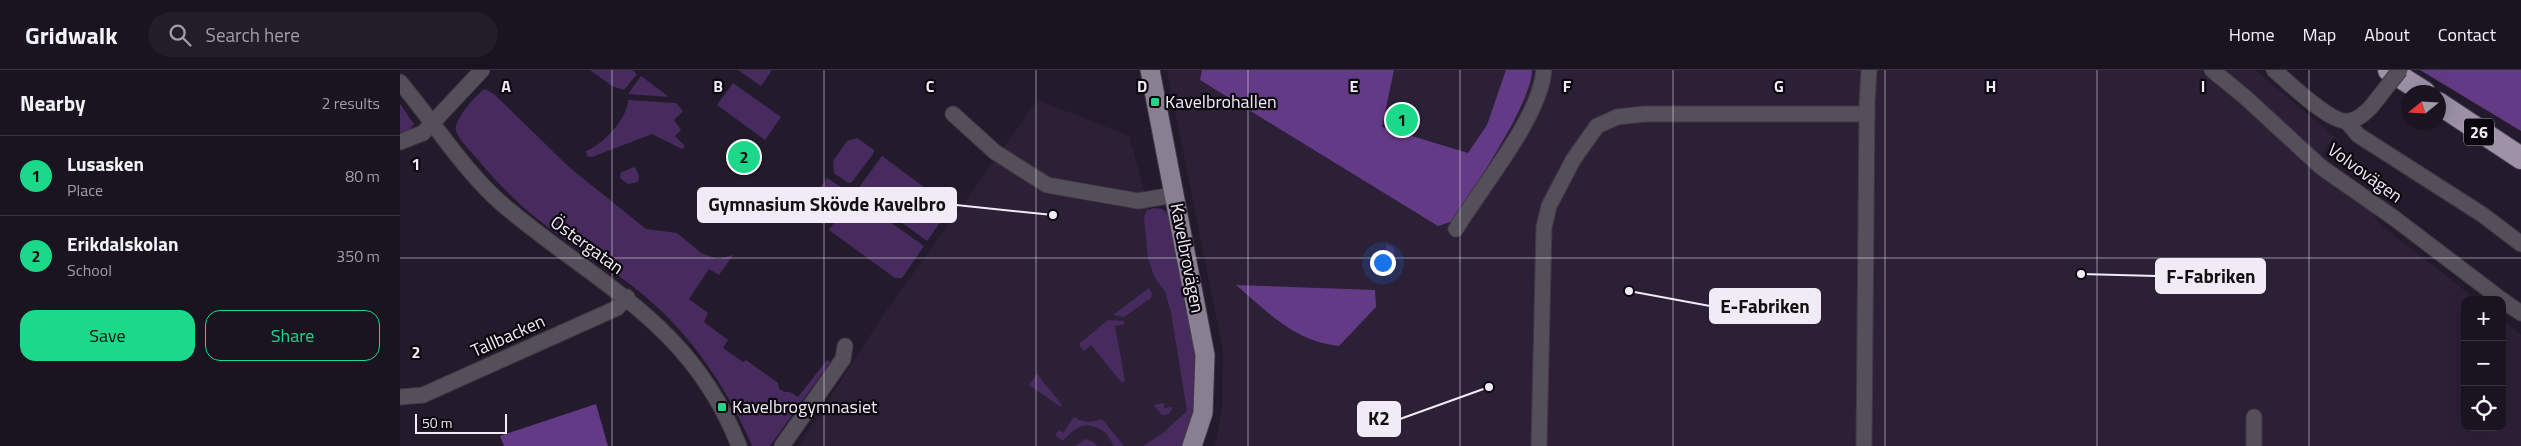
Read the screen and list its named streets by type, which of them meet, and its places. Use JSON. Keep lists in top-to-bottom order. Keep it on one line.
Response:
{"streets":{"highway":["26"],"main road":["Kavelbrovägen"],"street":["Volvovägen","Östergatan","Tallbacken"]},"crossings":[["Östergatan","Tallbacken"]],"places":{"transit":["Kavelbrohallen","Kavelbrogymnasiet"],"other":["Gymnasium Skövde Kavelbro","F-Fabriken","E-Fabriken","K2"]},"scale_bar":"50 m","north":"left","page":{"header":"Gridwalk","search":"Search here","nav":["Home","Map","About","Contact"],"heading":["Nearby","2 results"],"pins":["1","2"],"list":[{"mark":"1","name":"Lusasken","note":"Place","value":"80 m"},{"mark":"2","name":"Erikdalskolan","note":"School","value":"350 m"}],"buttons":["Save","Share"],"map_buttons":["+","−"],"scale":"50 m"},"grid":{"columns":["A","B","C","D","E","F","G","H","I"],"rows":["1","2"]}}
